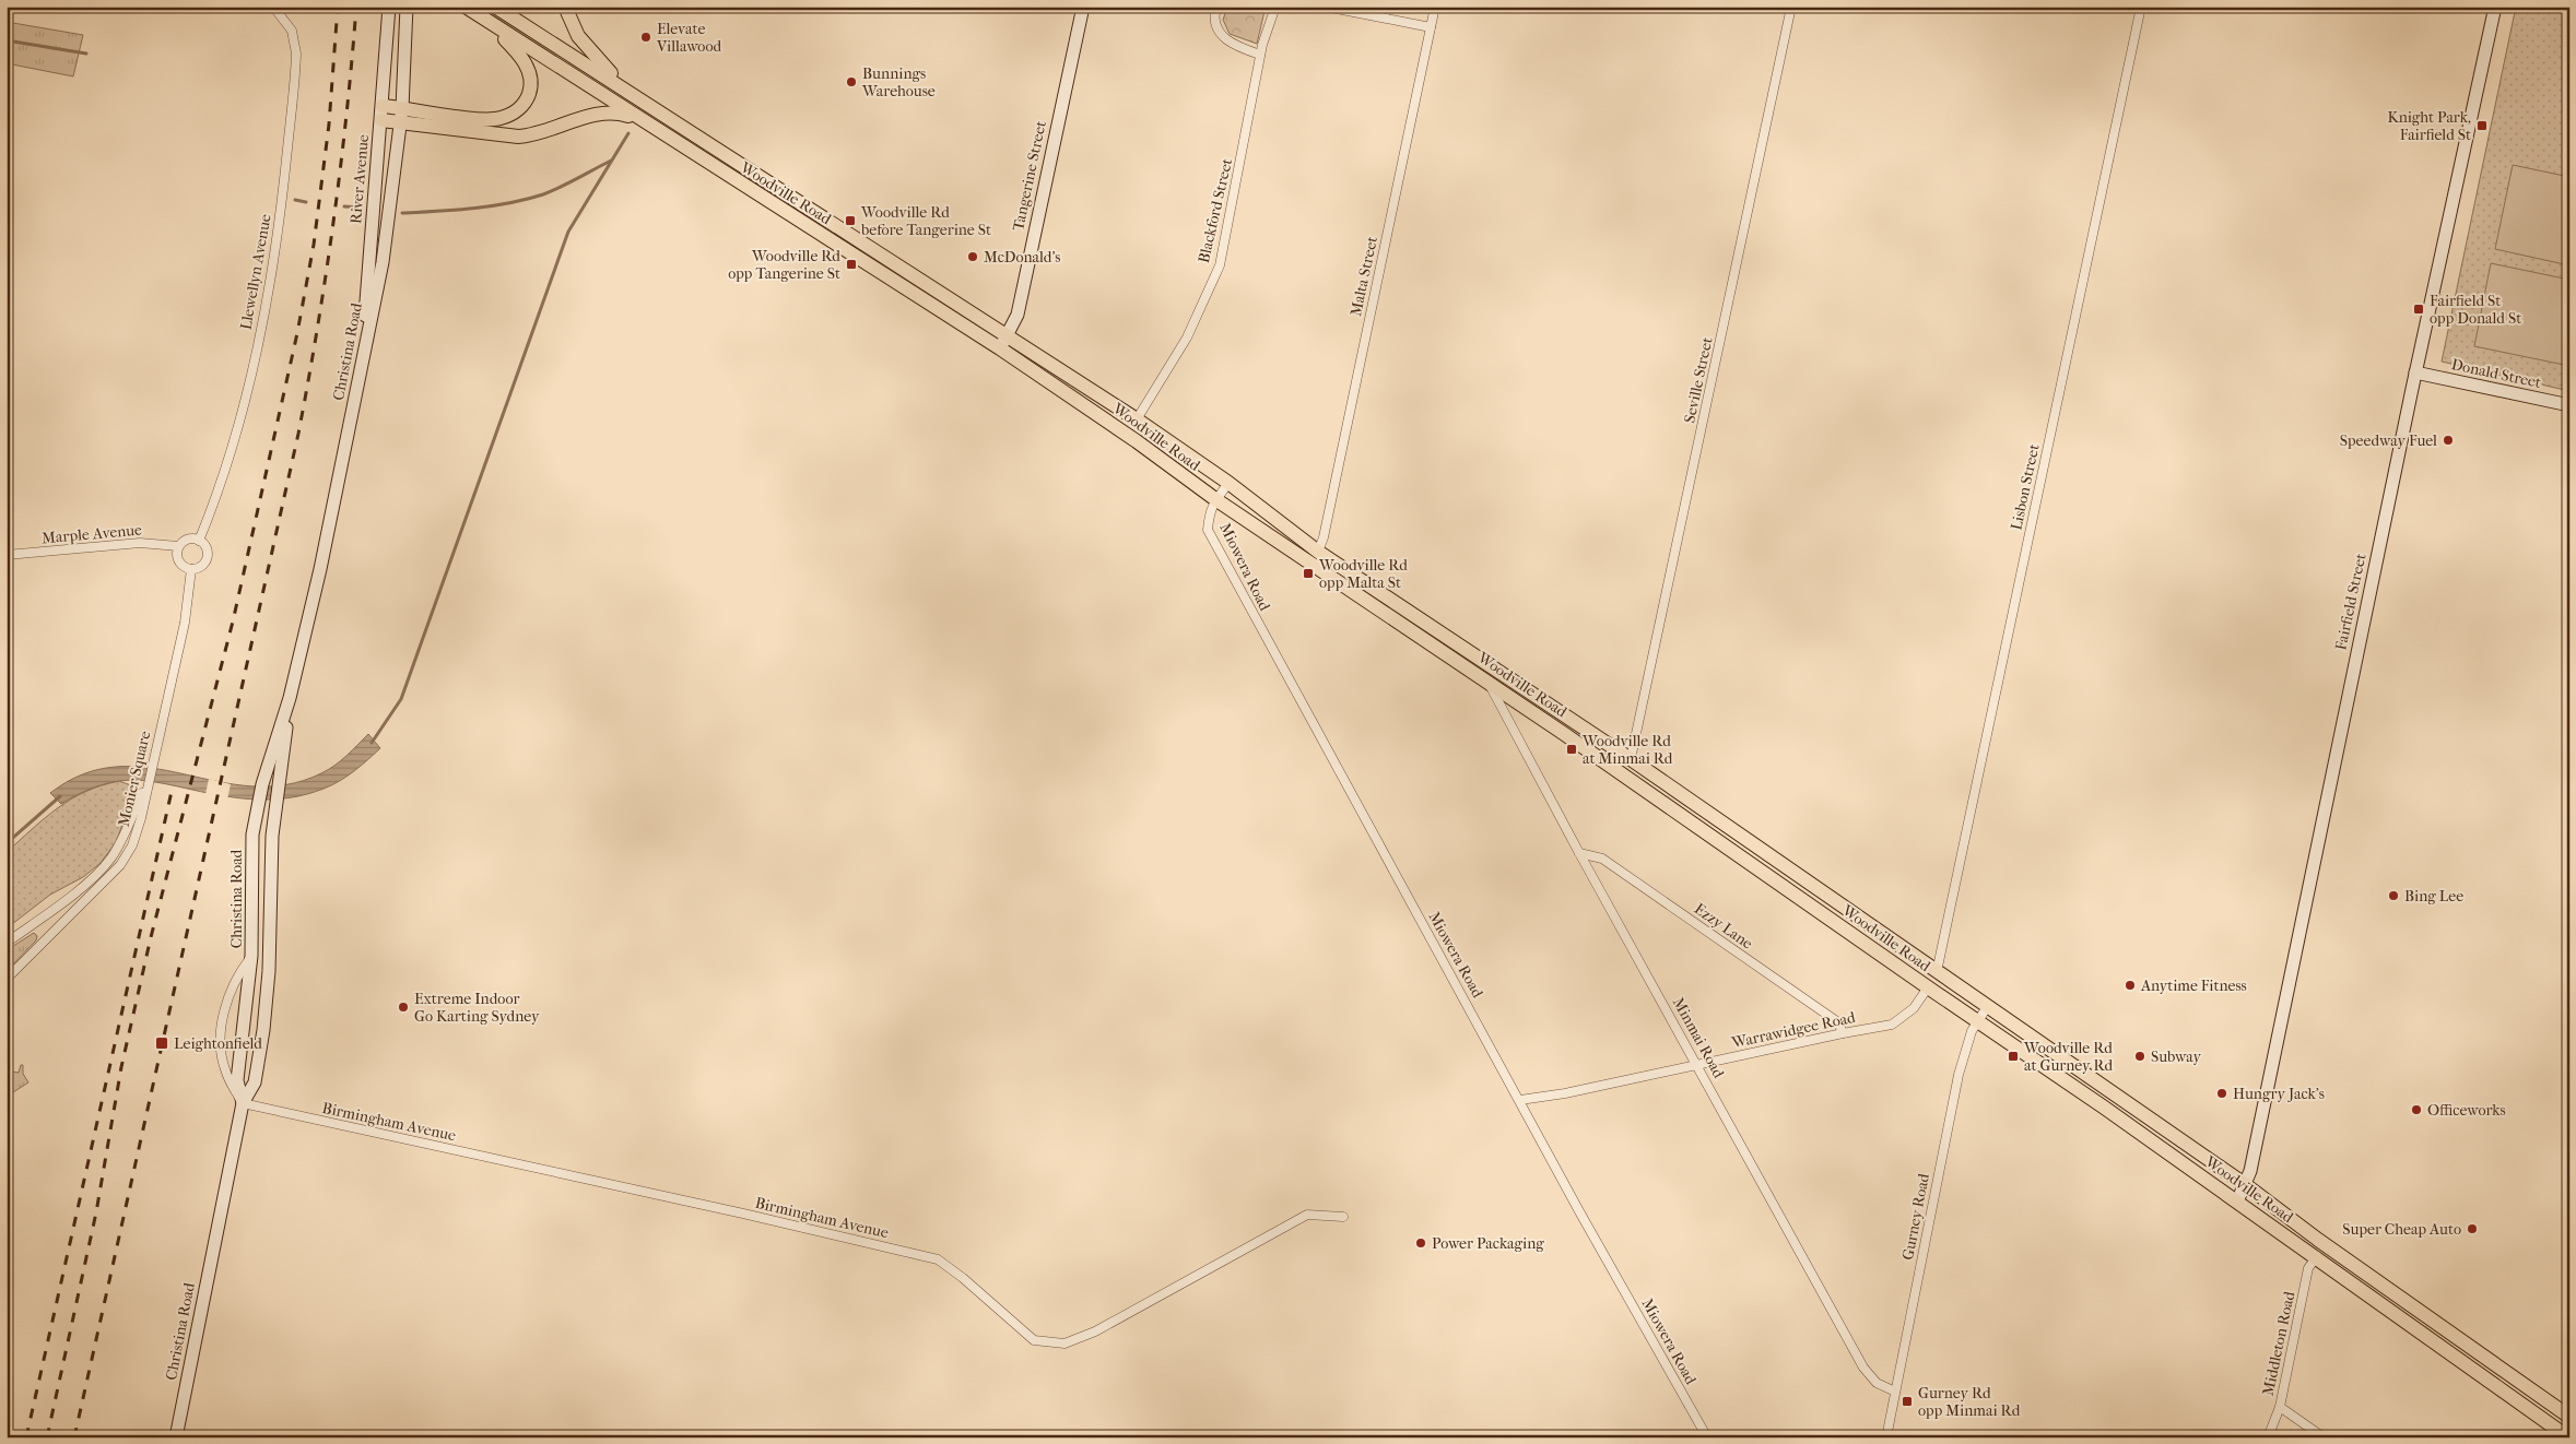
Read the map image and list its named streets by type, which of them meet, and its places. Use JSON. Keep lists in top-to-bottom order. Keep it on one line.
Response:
{"streets":{"main road":["Tangerine Street","River Avenue","Woodville Road","Christina Road","Donald Street","Fairfield Street"],"street":["Blackford Street","Llewellyn Avenue","Malta Street","Seville Street","Lisbon Street","Marple Avenue","Miowera Road","Monier Square","Ezzy Lane","Warrawidgee Road","Minmai Road","Birmingham Avenue","Gurney Road","Middleton Road"]},"crossings":[["Tangerine Street","Woodville Road"],["River Avenue","Christina Road"],["Woodville Road","Blackford Street"],["Woodville Road","Malta Street"],["Woodville Road","Seville Street"],["Woodville Road","Lisbon Street"],["Woodville Road","Miowera Road"],["Woodville Road","Fairfield Street"],["Woodville Road","Warrawidgee Road"],["Woodville Road","Minmai Road"],["Woodville Road","Gurney Road"],["Woodville Road","Middleton Road"],["Llewellyn Avenue","Marple Avenue"],["Llewellyn Avenue","Monier Square"],["Christina Road","Birmingham Avenue"],["Donald Street","Fairfield Street"],["Marple Avenue","Monier Square"],["Miowera Road","Warrawidgee Road"],["Ezzy Lane","Warrawidgee Road"],["Ezzy Lane","Minmai Road"],["Warrawidgee Road","Minmai Road"],["Minmai Road","Gurney Road"]],"places":{"other":["Elevate Villawood","Bunnings Warehouse","McDonald's","Speedway Fuel","Bing Lee","Anytime Fitness","Extreme Indoor Go Karting Sydney","Subway","Hungry Jack's","Officeworks","Super Cheap Auto","Power Packaging"],"transit":["Knight Park, Fairfield St","Woodville Rd before Tangerine St","Woodville Rd opp Tangerine St","Fairfield St opp Donald St","Woodville Rd opp Malta St","Woodville Rd at Minmai Rd","Leightonfield","Woodville Rd at Gurney Rd","Gurney Rd opp Minmai Rd"]}}
